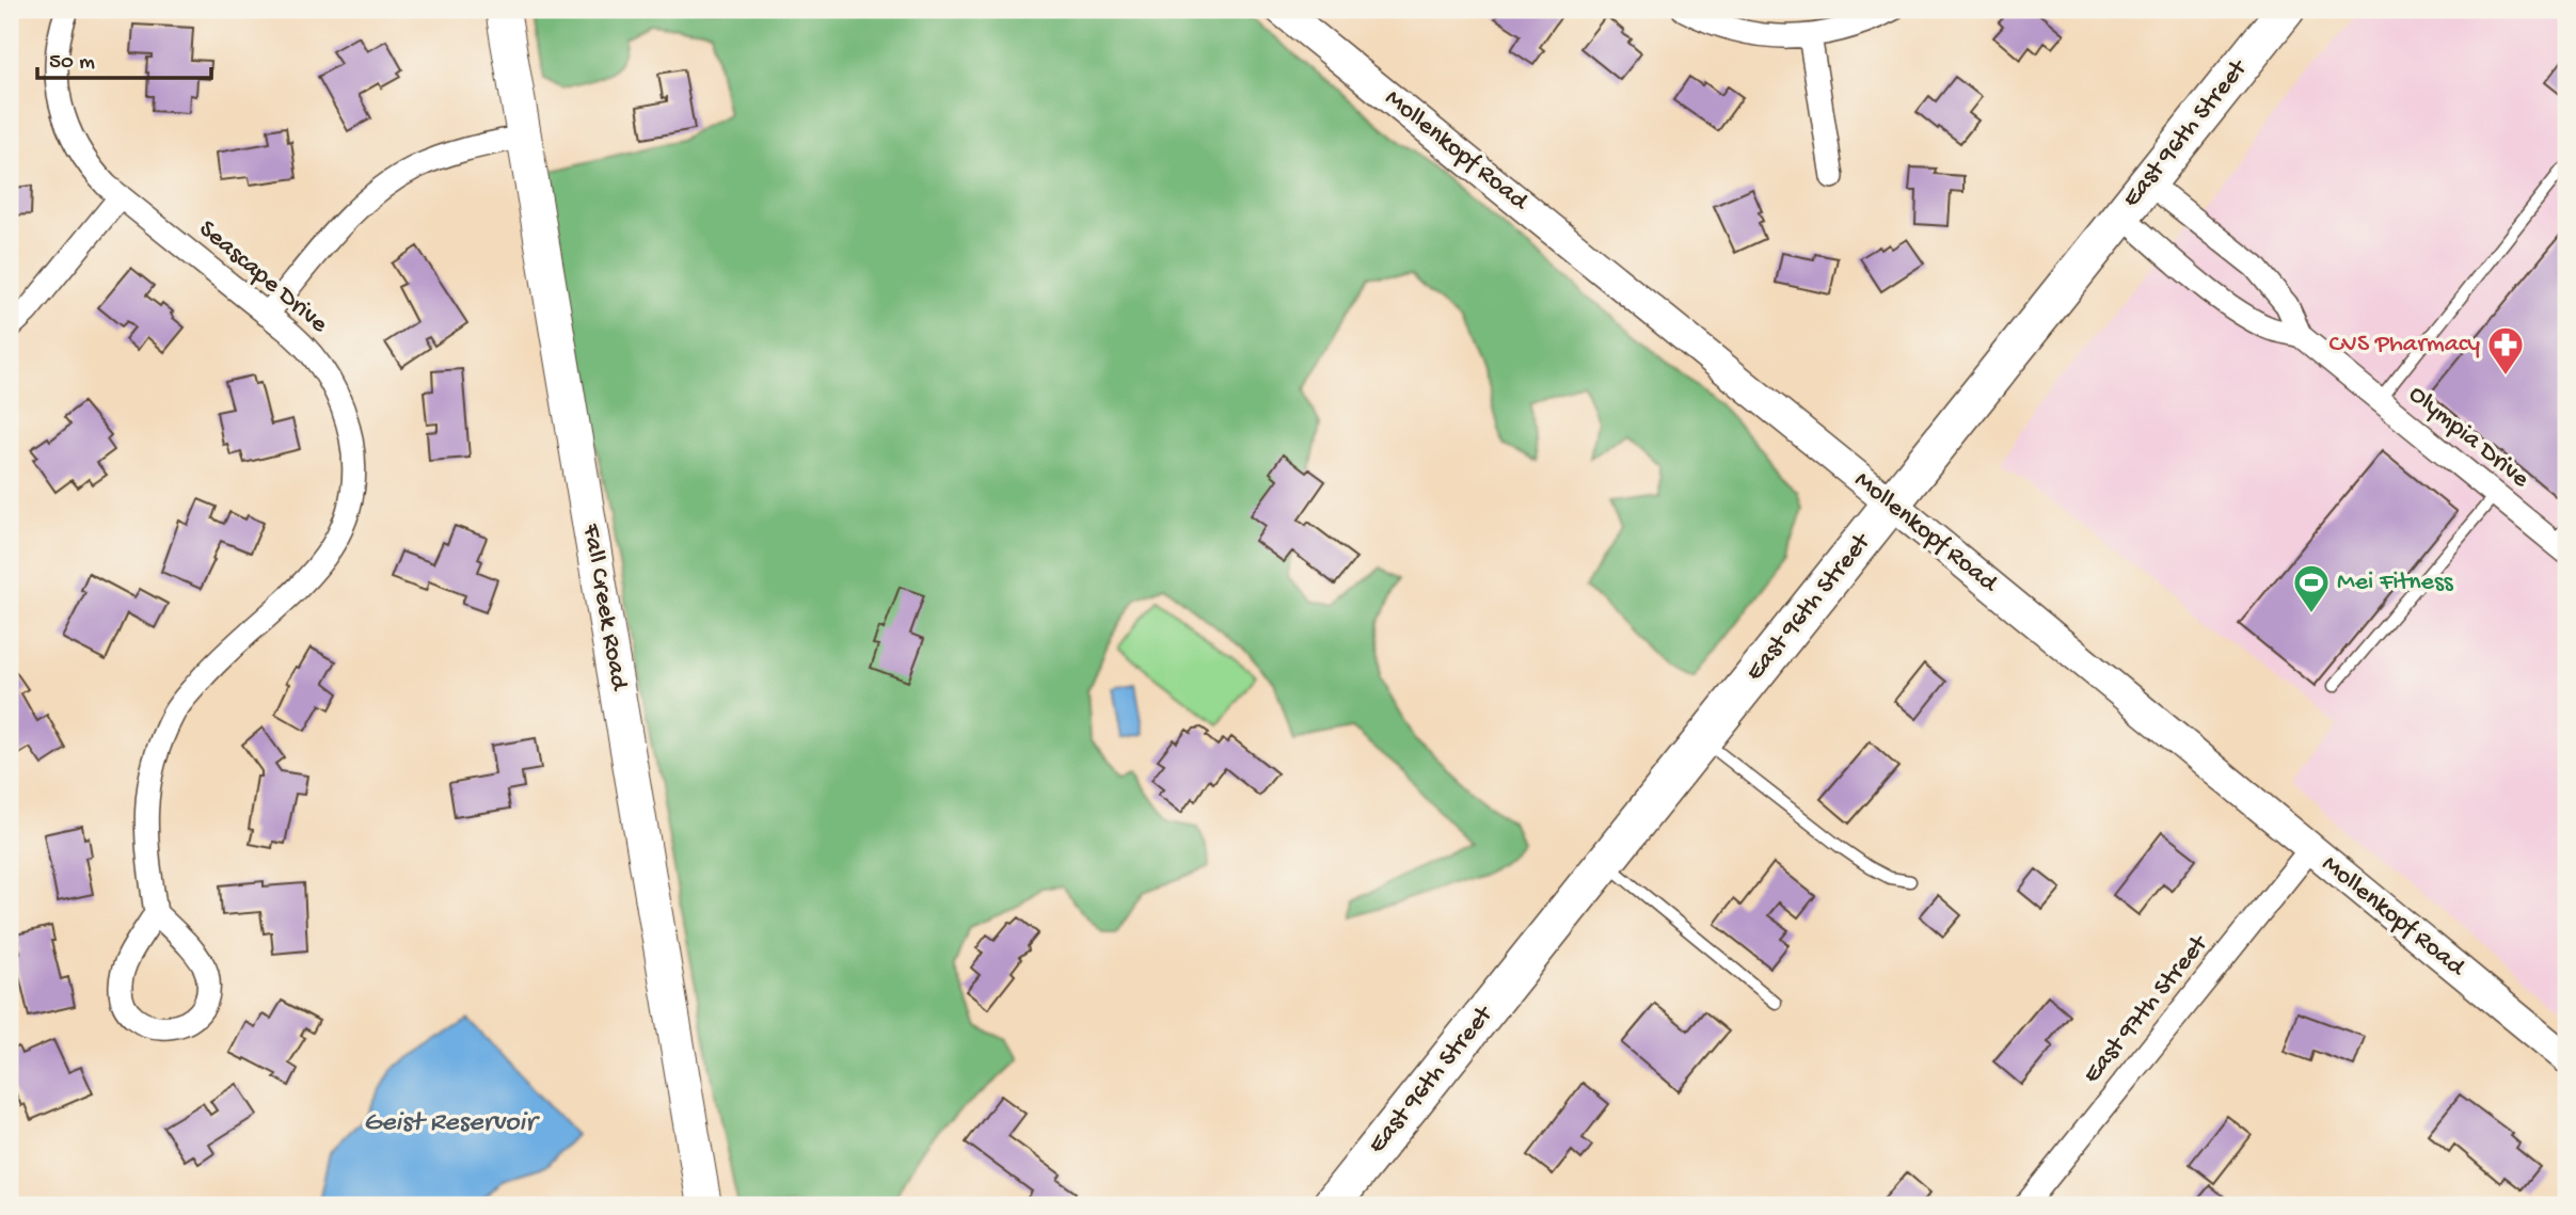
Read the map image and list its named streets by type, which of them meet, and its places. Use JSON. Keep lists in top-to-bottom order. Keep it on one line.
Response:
{"streets":{"main road":["East 96th Street","Fall Creek Road"],"street":["Mollenkopf Road","Seascape Drive","Olympia Drive","East 97th Street"]},"crossings":[["East 96th Street","Mollenkopf Road"],["East 96th Street","Olympia Drive"],["Mollenkopf Road","East 97th Street"]],"water":["Geist Reservoir"],"places":{"pharmacy":["CVS Pharmacy"],"sports":["Mei Fitness"]},"scale_bar":"50 m"}
